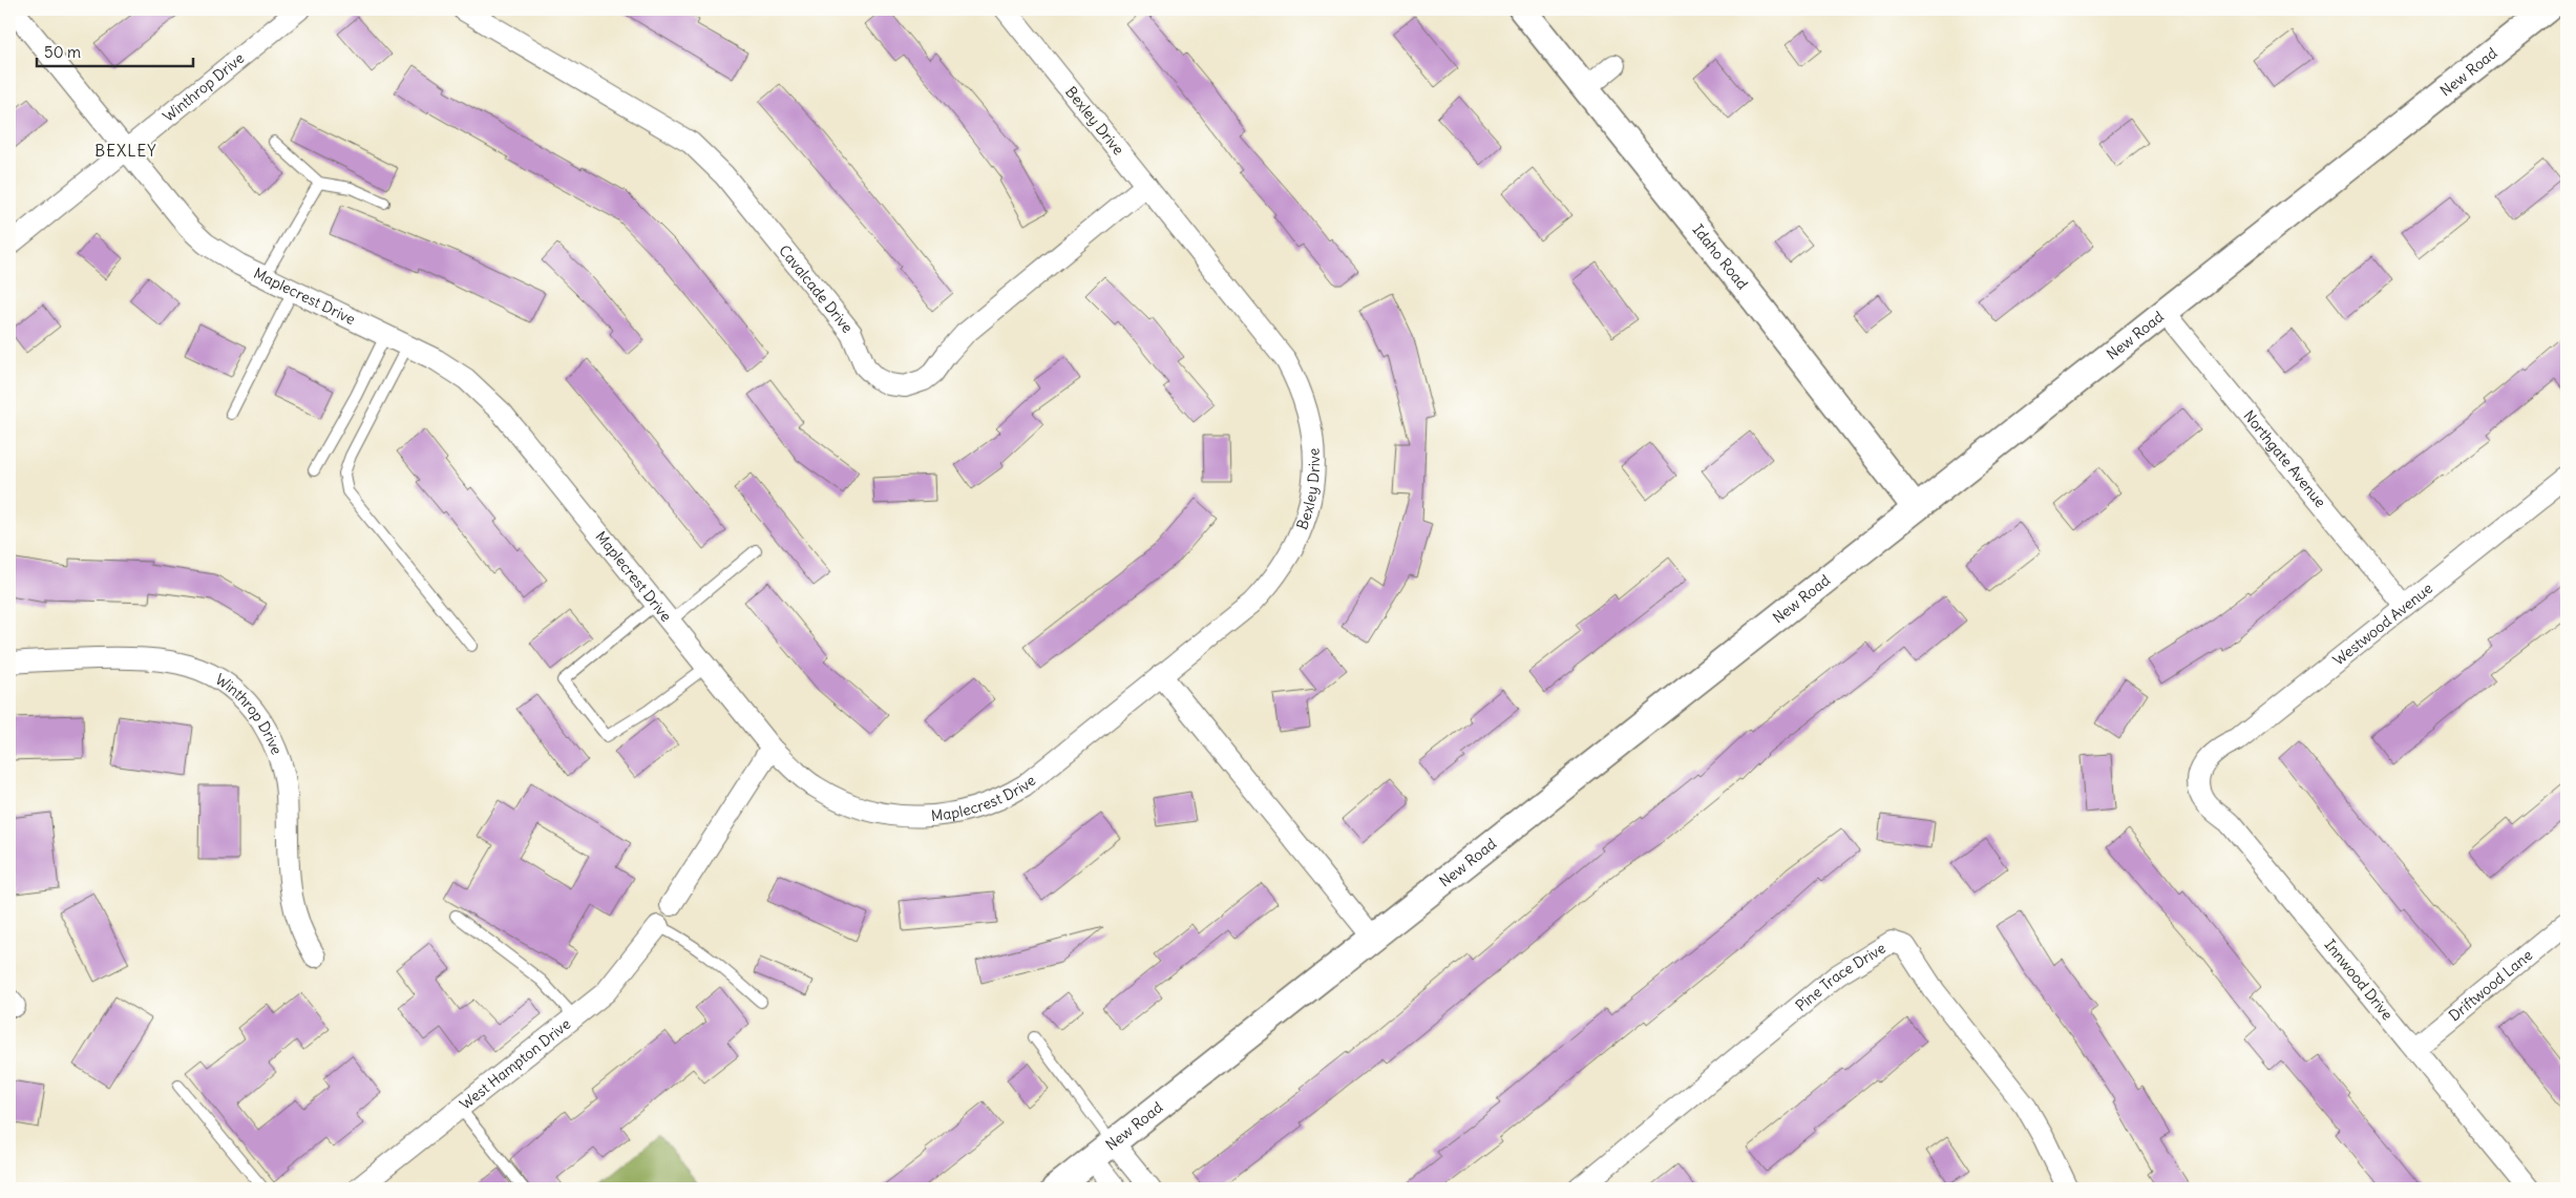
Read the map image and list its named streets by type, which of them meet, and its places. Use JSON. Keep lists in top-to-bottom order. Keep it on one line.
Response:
{"streets":{"street":["New Road","Winthrop Drive","Bexley Drive","Idaho Road","Cavalcade Drive","Maplecrest Drive","Northgate Avenue","Westwood Avenue","Pine Trace Drive","Innwood Drive","Driftwood Lane","West Hampton Drive"]},"crossings":[["New Road","Idaho Road"],["New Road","Northgate Avenue"],["Winthrop Drive","Maplecrest Drive"],["Bexley Drive","Cavalcade Drive"],["Bexley Drive","Maplecrest Drive"],["Northgate Avenue","Westwood Avenue"],["Westwood Avenue","Innwood Drive"],["Innwood Drive","Driftwood Lane"]],"districts":["BEXLEY"],"scale_bar":"50 m"}
